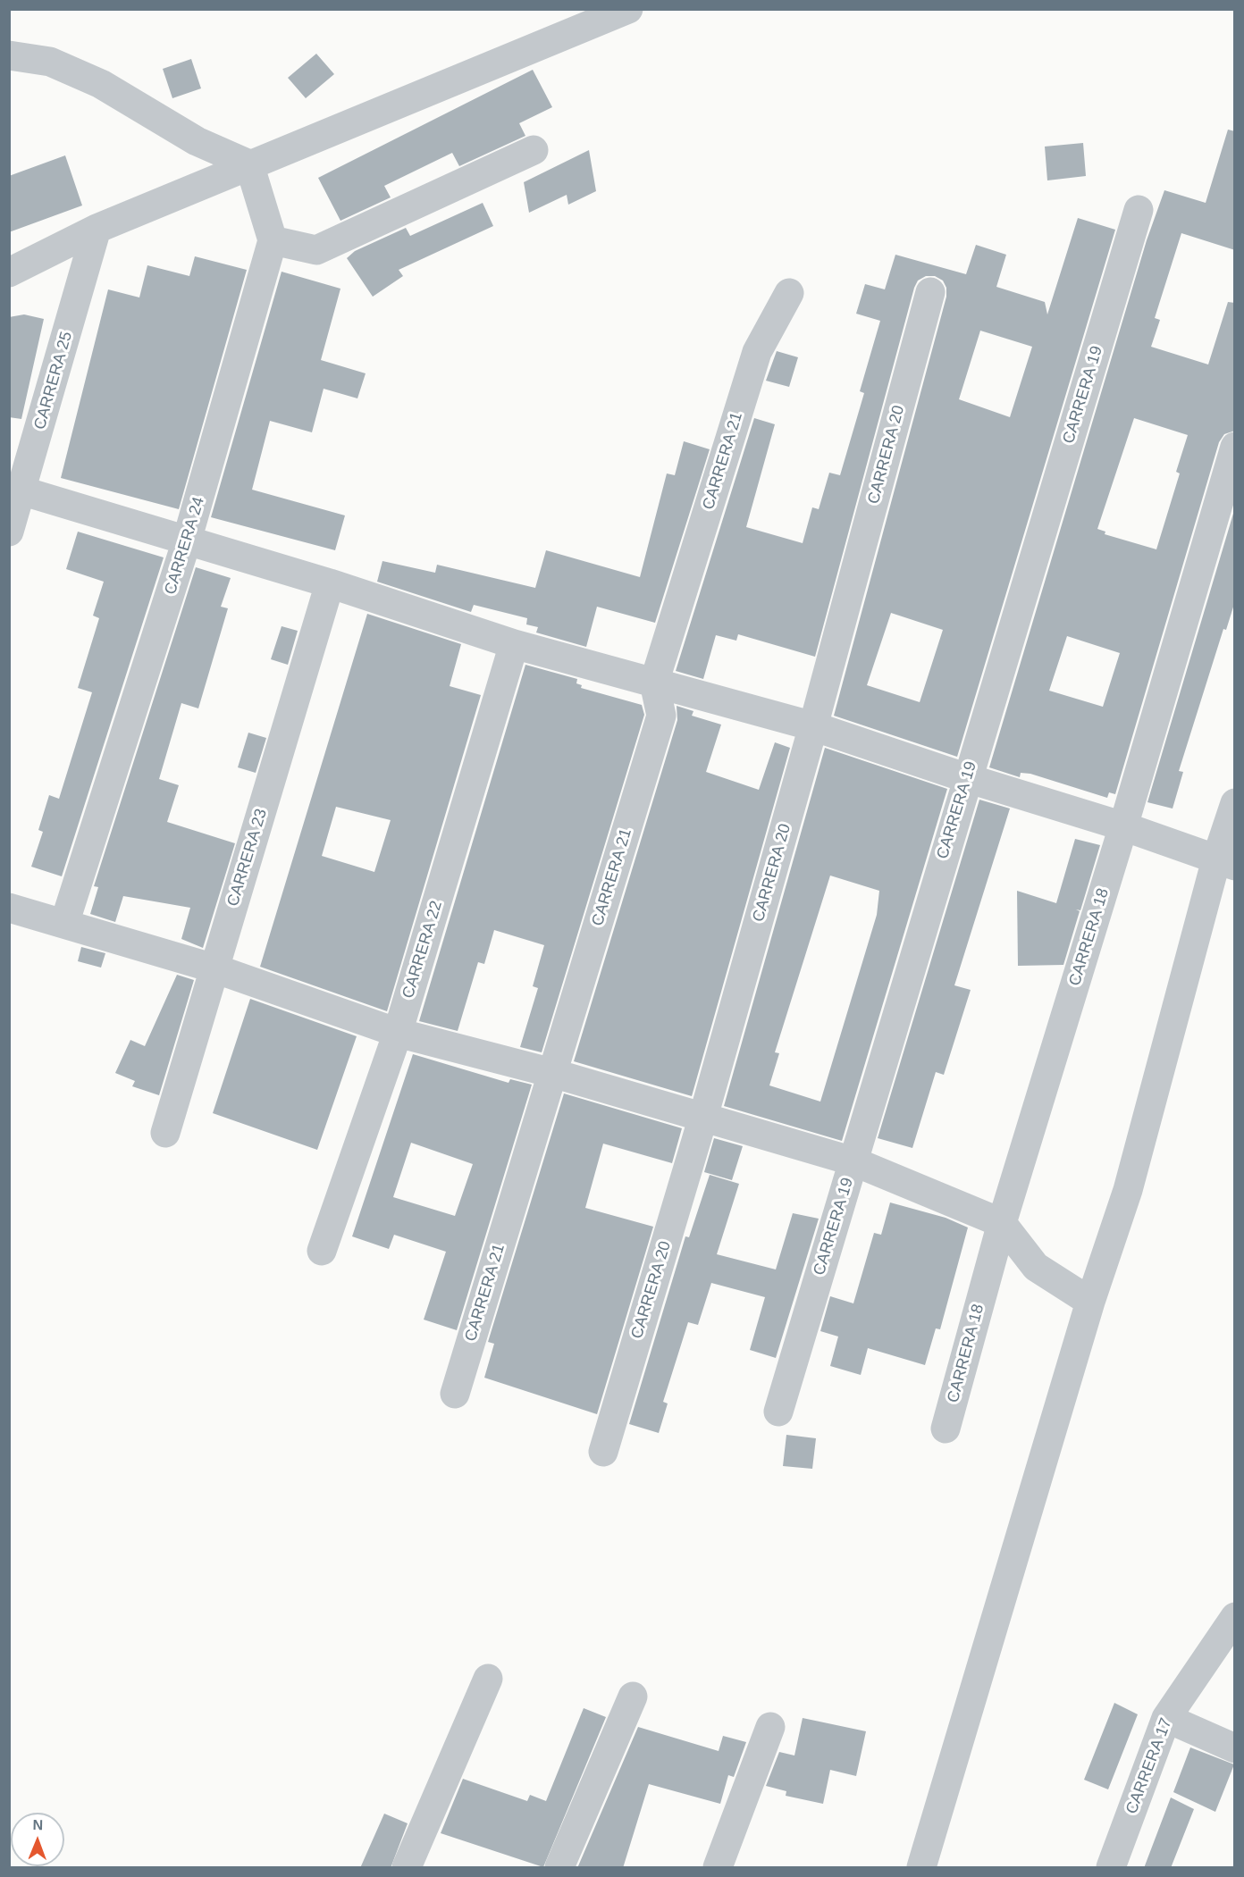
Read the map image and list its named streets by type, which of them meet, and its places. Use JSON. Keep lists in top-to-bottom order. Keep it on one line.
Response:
{"streets":{"street":["CARRERA 25","CARRERA 19","CARRERA 20","CARRERA 21","CARRERA 24","CARRERA 23","CARRERA 18","CARRERA 22","CARRERA 17"]},"north":"top"}
